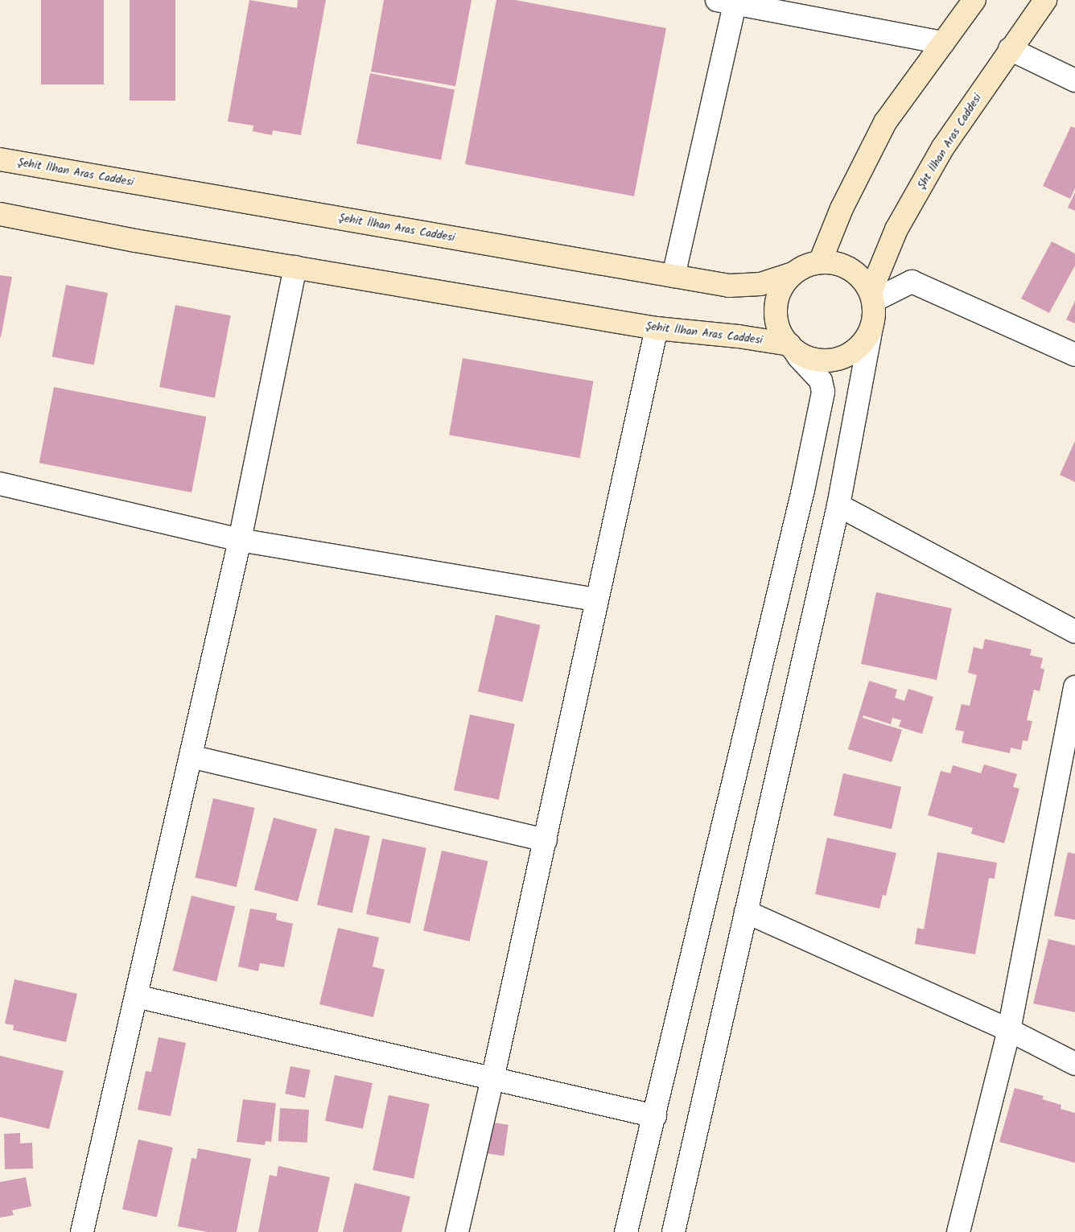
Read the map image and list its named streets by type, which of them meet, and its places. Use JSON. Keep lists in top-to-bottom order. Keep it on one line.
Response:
{"streets":{"main road":["Şht İlhan Aras Caddesi","Şehit İlhan Aras Caddesi"]},"crossings":[["Şht İlhan Aras Caddesi","Şehit İlhan Aras Caddesi"]]}
